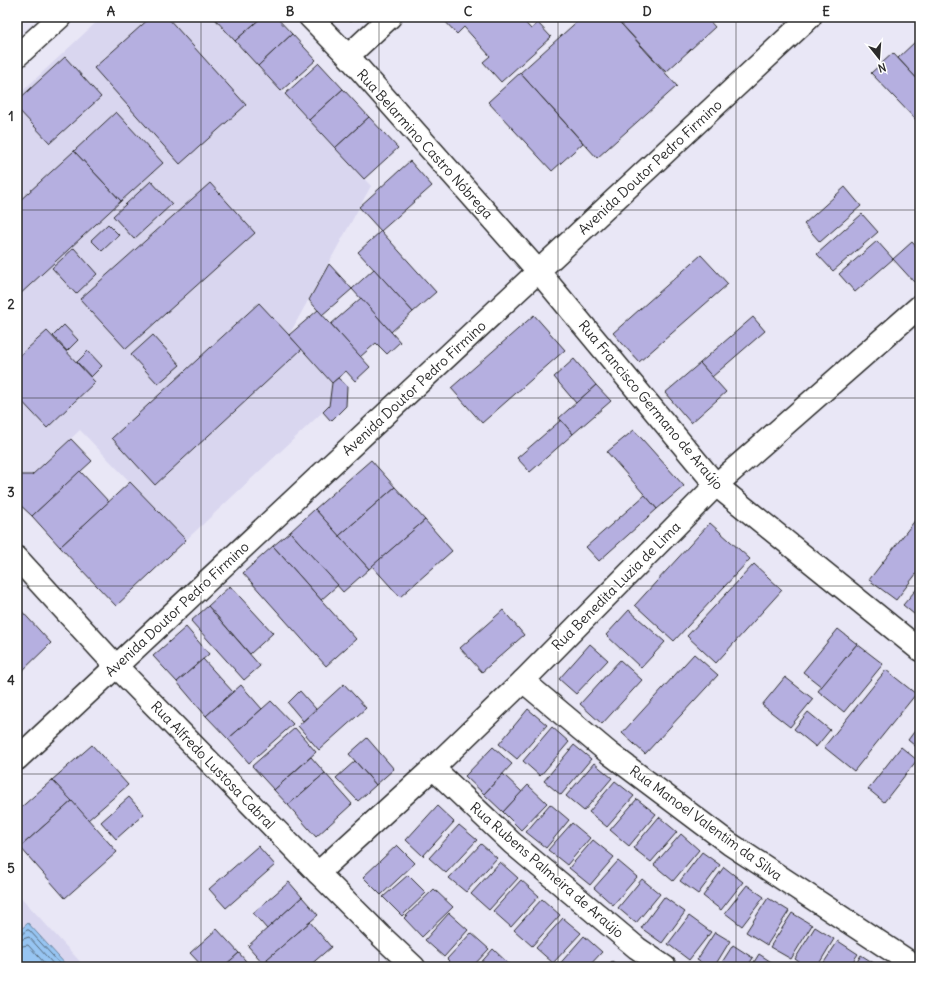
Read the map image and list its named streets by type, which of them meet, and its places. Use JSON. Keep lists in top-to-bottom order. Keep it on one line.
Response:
{"streets":{"street":["Rua Belarmino Castro Nóbrega","Avenida Doutor Pedro Firmino","Rua Francisco Germano de Araújo","Rua Benedita Luzia de Lima","Rua Alfredo Lustosa Cabral","Rua Manoel Valentim da Silva","Rua Rubens Palmeira de Araújo"]},"crossings":[["Rua Belarmino Castro Nóbrega","Avenida Doutor Pedro Firmino"],["Rua Belarmino Castro Nóbrega","Rua Francisco Germano de Araújo"],["Avenida Doutor Pedro Firmino","Rua Francisco Germano de Araújo"],["Avenida Doutor Pedro Firmino","Rua Alfredo Lustosa Cabral"],["Rua Francisco Germano de Araújo","Rua Benedita Luzia de Lima"],["Rua Benedita Luzia de Lima","Rua Alfredo Lustosa Cabral"],["Rua Benedita Luzia de Lima","Rua Manoel Valentim da Silva"],["Rua Benedita Luzia de Lima","Rua Rubens Palmeira de Araújo"]],"north":"bottom","grid":{"columns":["A","B","C","D","E"],"rows":["1","2","3","4","5"]}}
